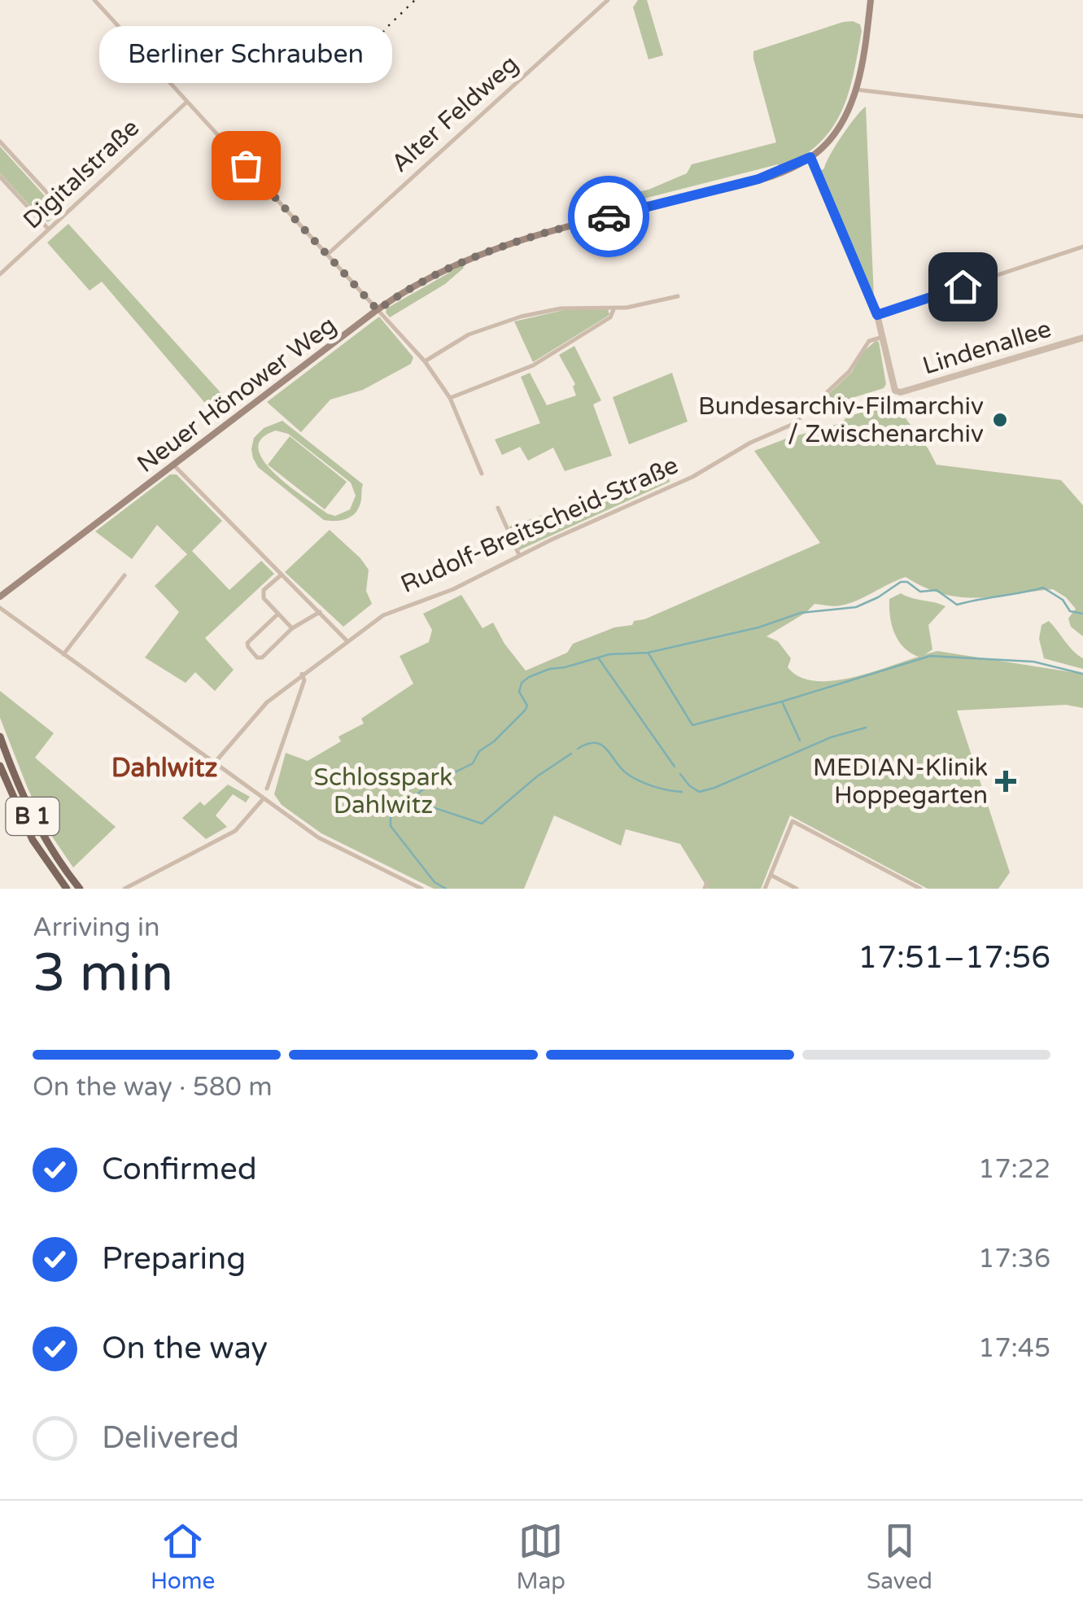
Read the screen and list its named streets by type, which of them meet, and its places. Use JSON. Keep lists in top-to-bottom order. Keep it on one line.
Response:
{"streets":{"main road":["Neuer Hönower Weg","B 1"],"street":["Alter Feldweg","Digitalstraße","Lindenallee","Rudolf-Breitscheid-Straße"]},"crossings":[["Lindenallee","Rudolf-Breitscheid-Straße"]],"districts":["Dahlwitz"],"parks":["Schlosspark Dahlwitz"],"places":{"other":["Berliner Schrauben","Bundesarchiv-Filmarchiv / Zwischenarchiv"],"health":["MEDIAN-Klinik Hoppegarten"]},"page":{"bubble":"Berliner Schrauben","heading":["3 min","Arriving in","17:51–17:56"],"bar":"On the way · 580 m","list":[["Confirmed","17:22"],["Preparing","17:36"],["On the way","17:45"],"Delivered"],"tabs":["Home","Map","Saved"]}}
